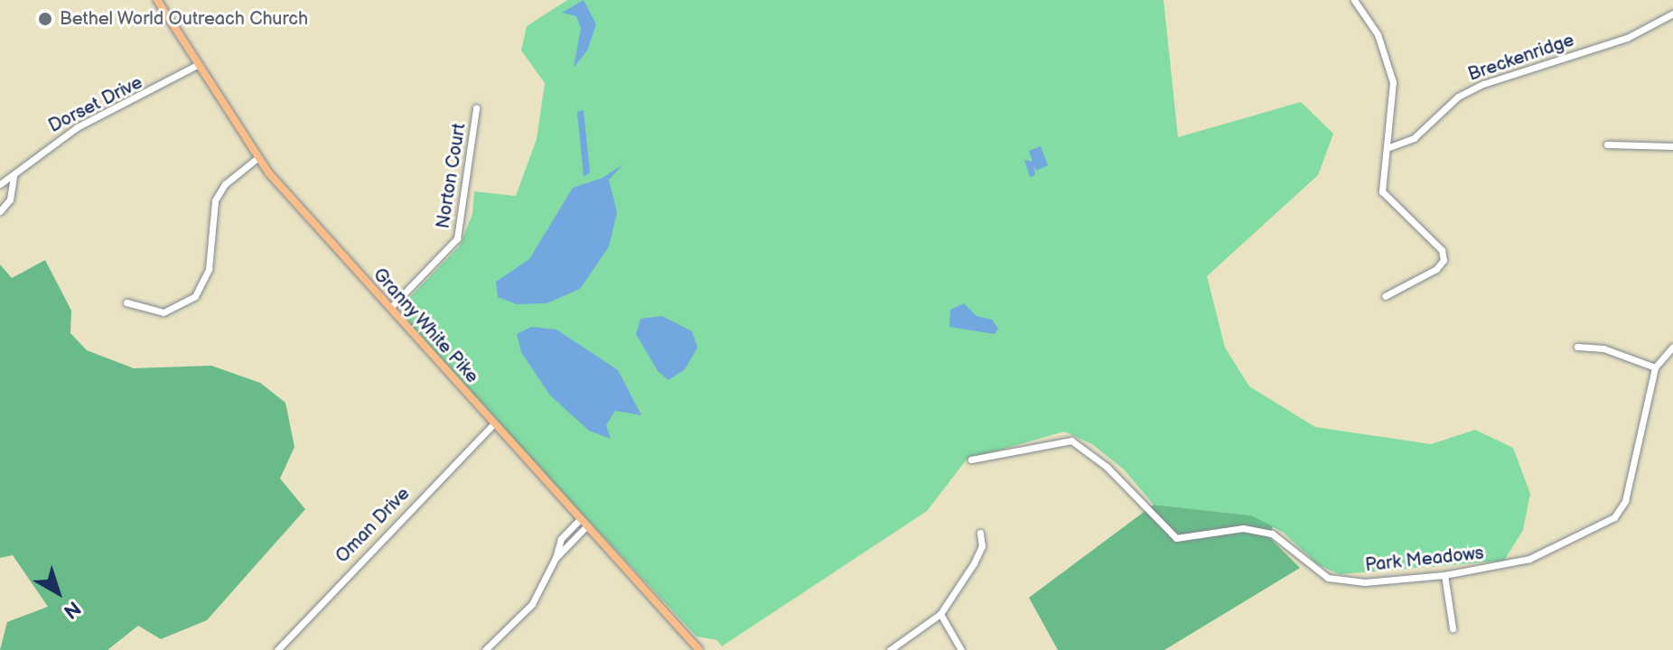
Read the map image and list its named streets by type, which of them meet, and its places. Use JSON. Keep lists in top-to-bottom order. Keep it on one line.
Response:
{"streets":{"main road":["Granny White Pike"],"street":["Breckenridge","Dorset Drive","Norton Court","Oman Drive","Park Meadows"]},"crossings":[["Dorset Drive","Granny White Pike"],["Norton Court","Granny White Pike"],["Granny White Pike","Oman Drive"]],"places":["Bethel World Outreach Church"],"north":"bottom right"}
